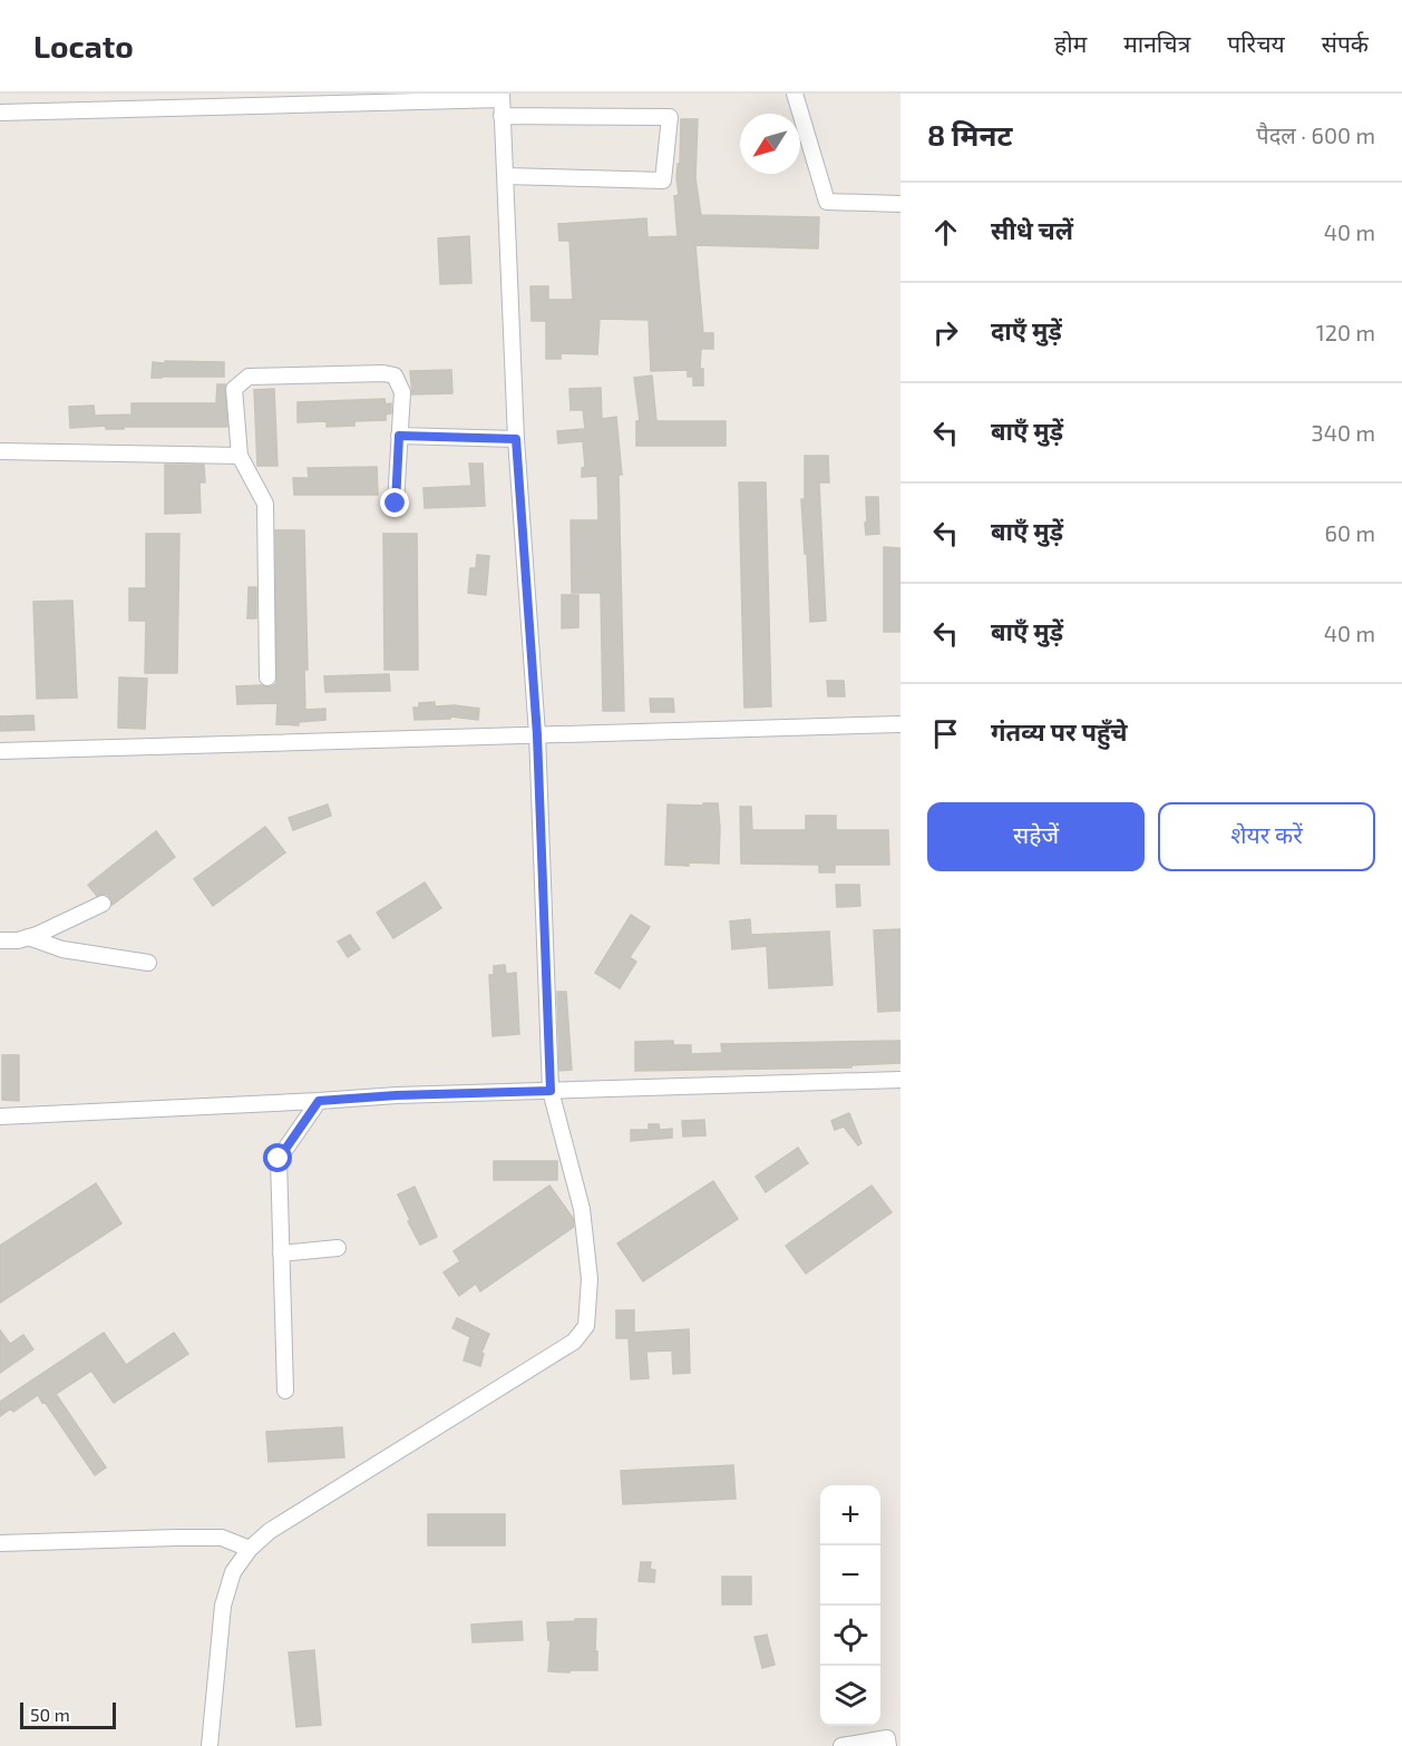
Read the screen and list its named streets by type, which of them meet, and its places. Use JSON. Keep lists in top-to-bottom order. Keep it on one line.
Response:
{"scale_bar":"50 m","north":"bottom left","page":{"header":"Locato","nav":["होम","मानचित्र","परिचय","संपर्क"],"heading":["8 मिनट","पैदल · 600 m"],"list":[["सीधे चलें","40 m"],["दाएँ मुड़ें","120 m"],["बाएँ मुड़ें","340 m"],["बाएँ मुड़ें","60 m"],["बाएँ मुड़ें","40 m"],"गंतव्य पर पहुँचे"],"buttons":["सहेजें","शेयर करें"],"map_buttons":["+","−"],"scale":"50 m"}}
